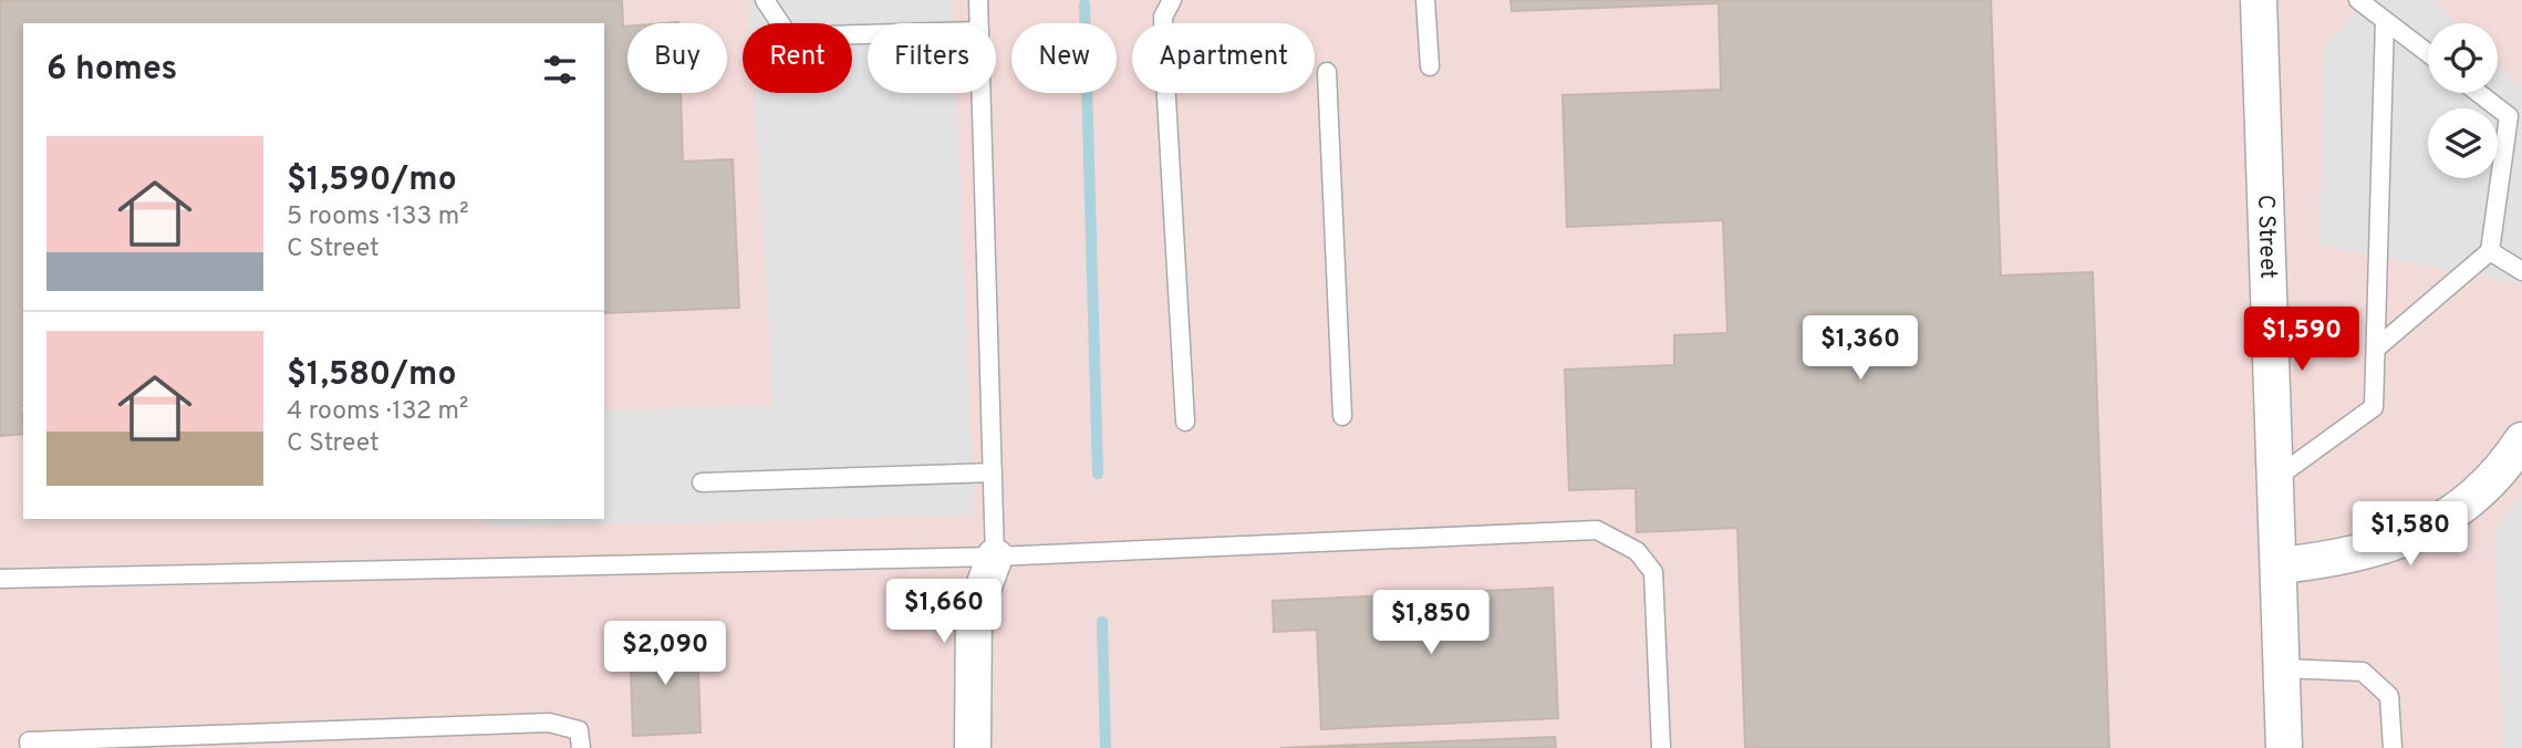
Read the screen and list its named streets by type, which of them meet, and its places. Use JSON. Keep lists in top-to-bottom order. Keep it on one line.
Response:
{"streets":{"street":["C Street"]},"page":{"chip":["Buy","Rent","Filters","New","Apartment"],"heading":"6 homes","list":[{"name":"$1,590/mo","note":"5 rooms · 133 m² · C Street"},{"name":"$1,580/mo","note":"4 rooms · 132 m² · C Street"}],"price":["$1,590","$1,360","$1,580","$1,660","$1,850","$2,090"]}}
